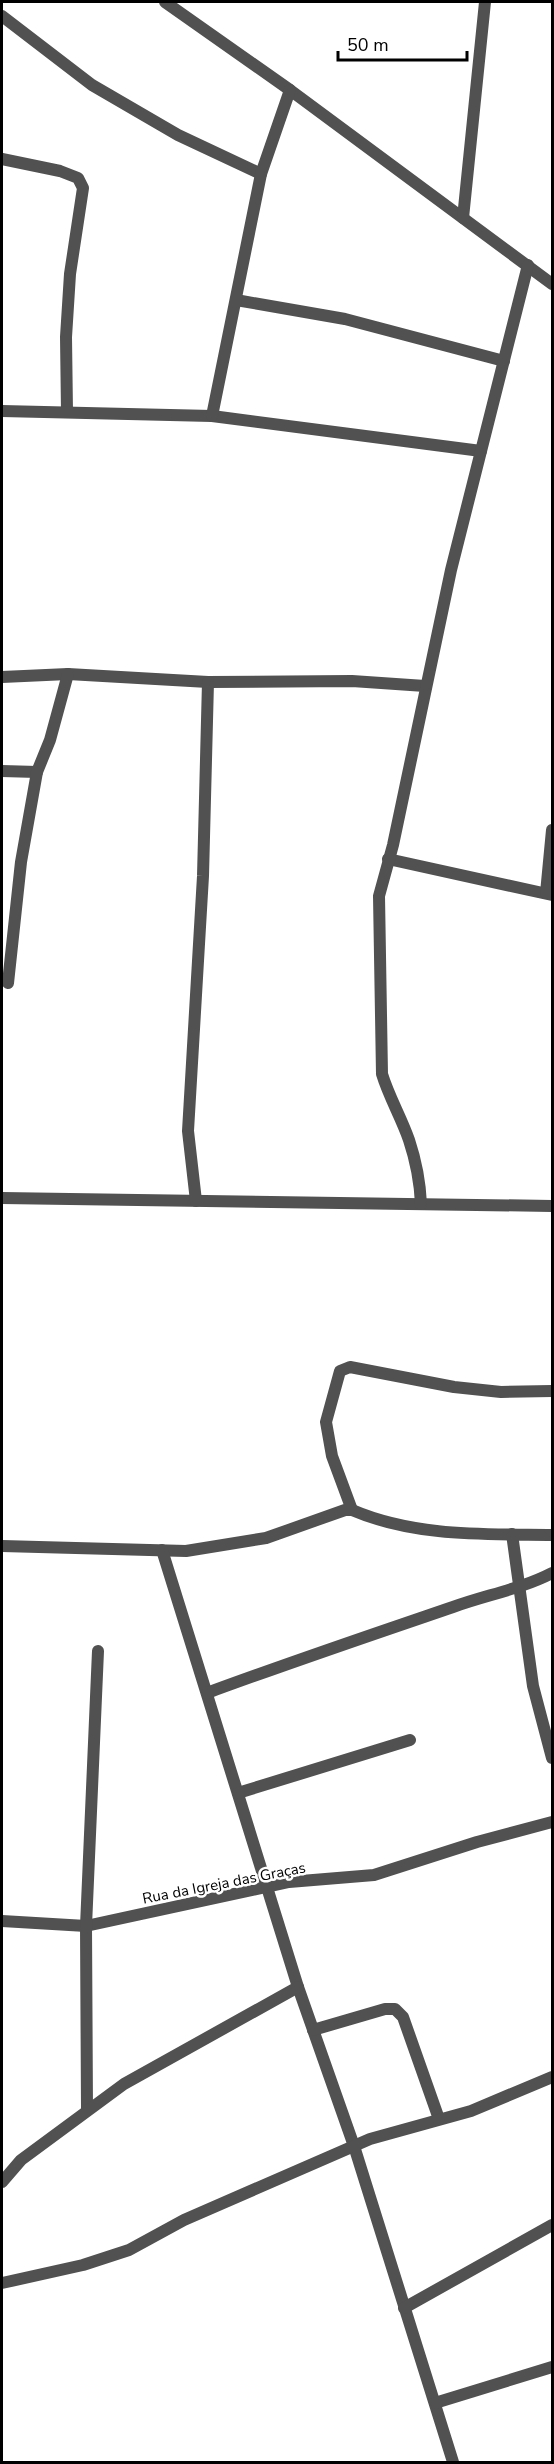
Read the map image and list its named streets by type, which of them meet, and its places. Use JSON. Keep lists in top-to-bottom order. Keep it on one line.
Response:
{"streets":{"street":["Rua da Igreja das Graças"]},"scale_bar":"50 m"}
